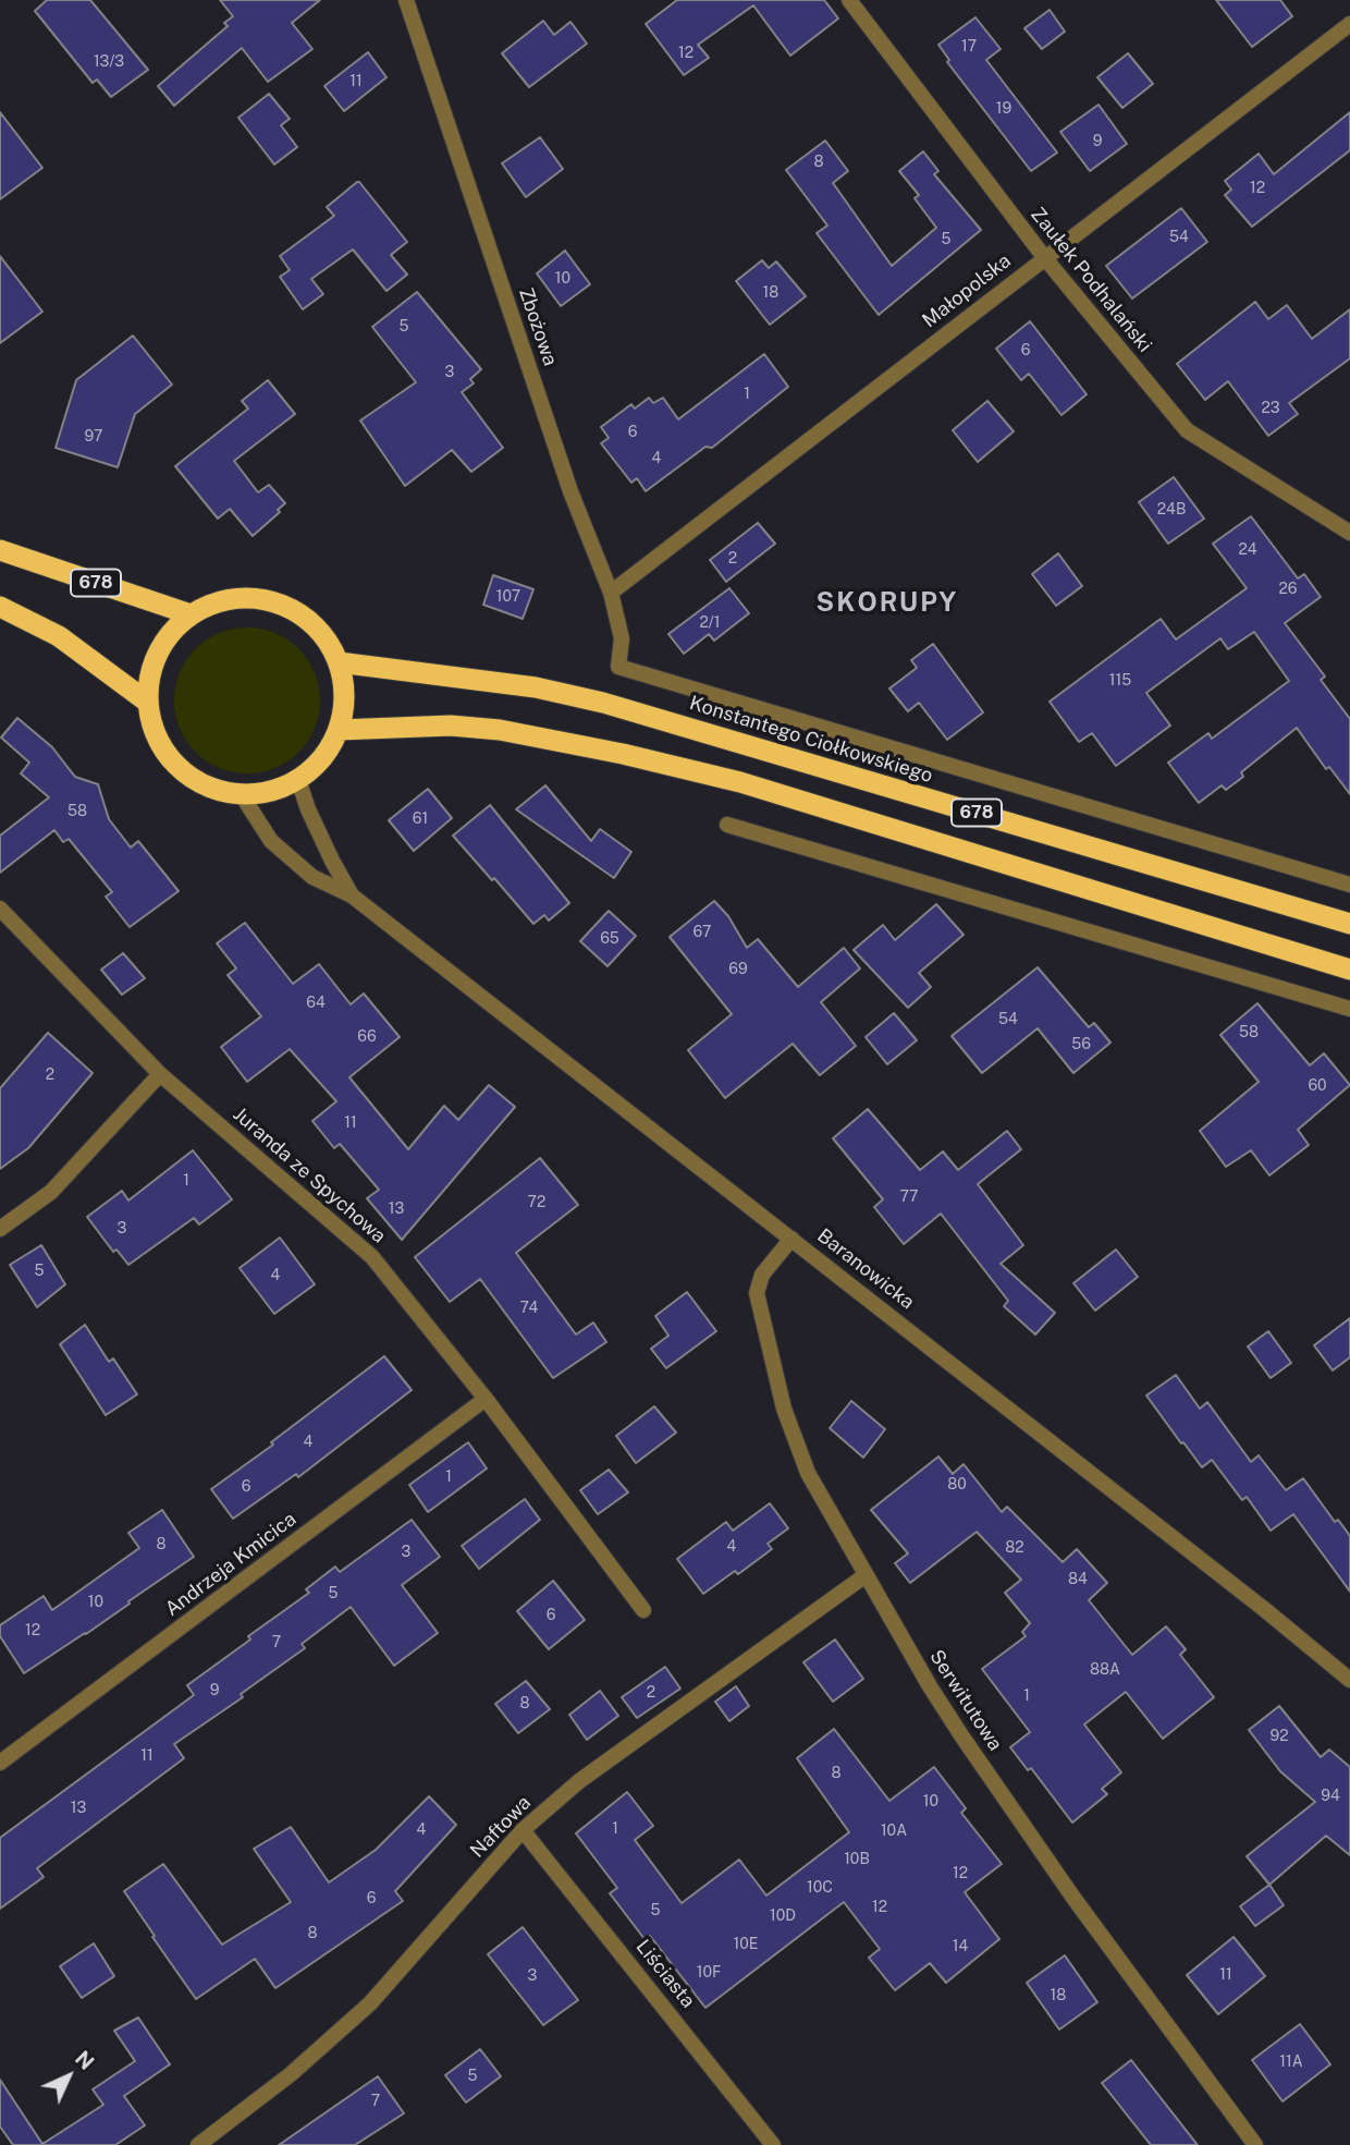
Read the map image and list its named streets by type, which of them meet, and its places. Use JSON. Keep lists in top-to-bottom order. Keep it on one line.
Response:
{"streets":{"highway":["678","Konstantego Ciołkowskiego"],"street":["Zaułek Podhalański","Małopolska","Zbożowa","Juranda ze Spychowa","Baranowicka","Andrzeja Kmicica","Serwitutowa","Naftowa","Liściasta"]},"crossings":[["Zaułek Podhalański","Małopolska"],["Małopolska","Zbożowa"],["678","Konstantego Ciołkowskiego"],["678","Baranowicka"],["Konstantego Ciołkowskiego","Baranowicka"],["Juranda ze Spychowa","Andrzeja Kmicica"],["Baranowicka","Serwitutowa"],["Serwitutowa","Naftowa"],["Naftowa","Liściasta"]],"districts":["SKORUPY"],"house_numbers":["17","12","13/3","11","19","9","8","12","54","5","10","18","5","6","3","1","23","6","97","4","24B","24","2","26","107","2/1","115","58","61","67","65","69","64","54","58","66","56","2","60","11","1","77","72","13","3","5","4","74","4","1","80","6","8","4","82","3","84","5","10","6","12","7","88A","9","2","1","8","92","11","8","94","10","13","1","4","10A","10B","12","10C","6","12","5","10D","8","10E","14","10F","11","3","18","11A","5","7"],"north":"top right"}
